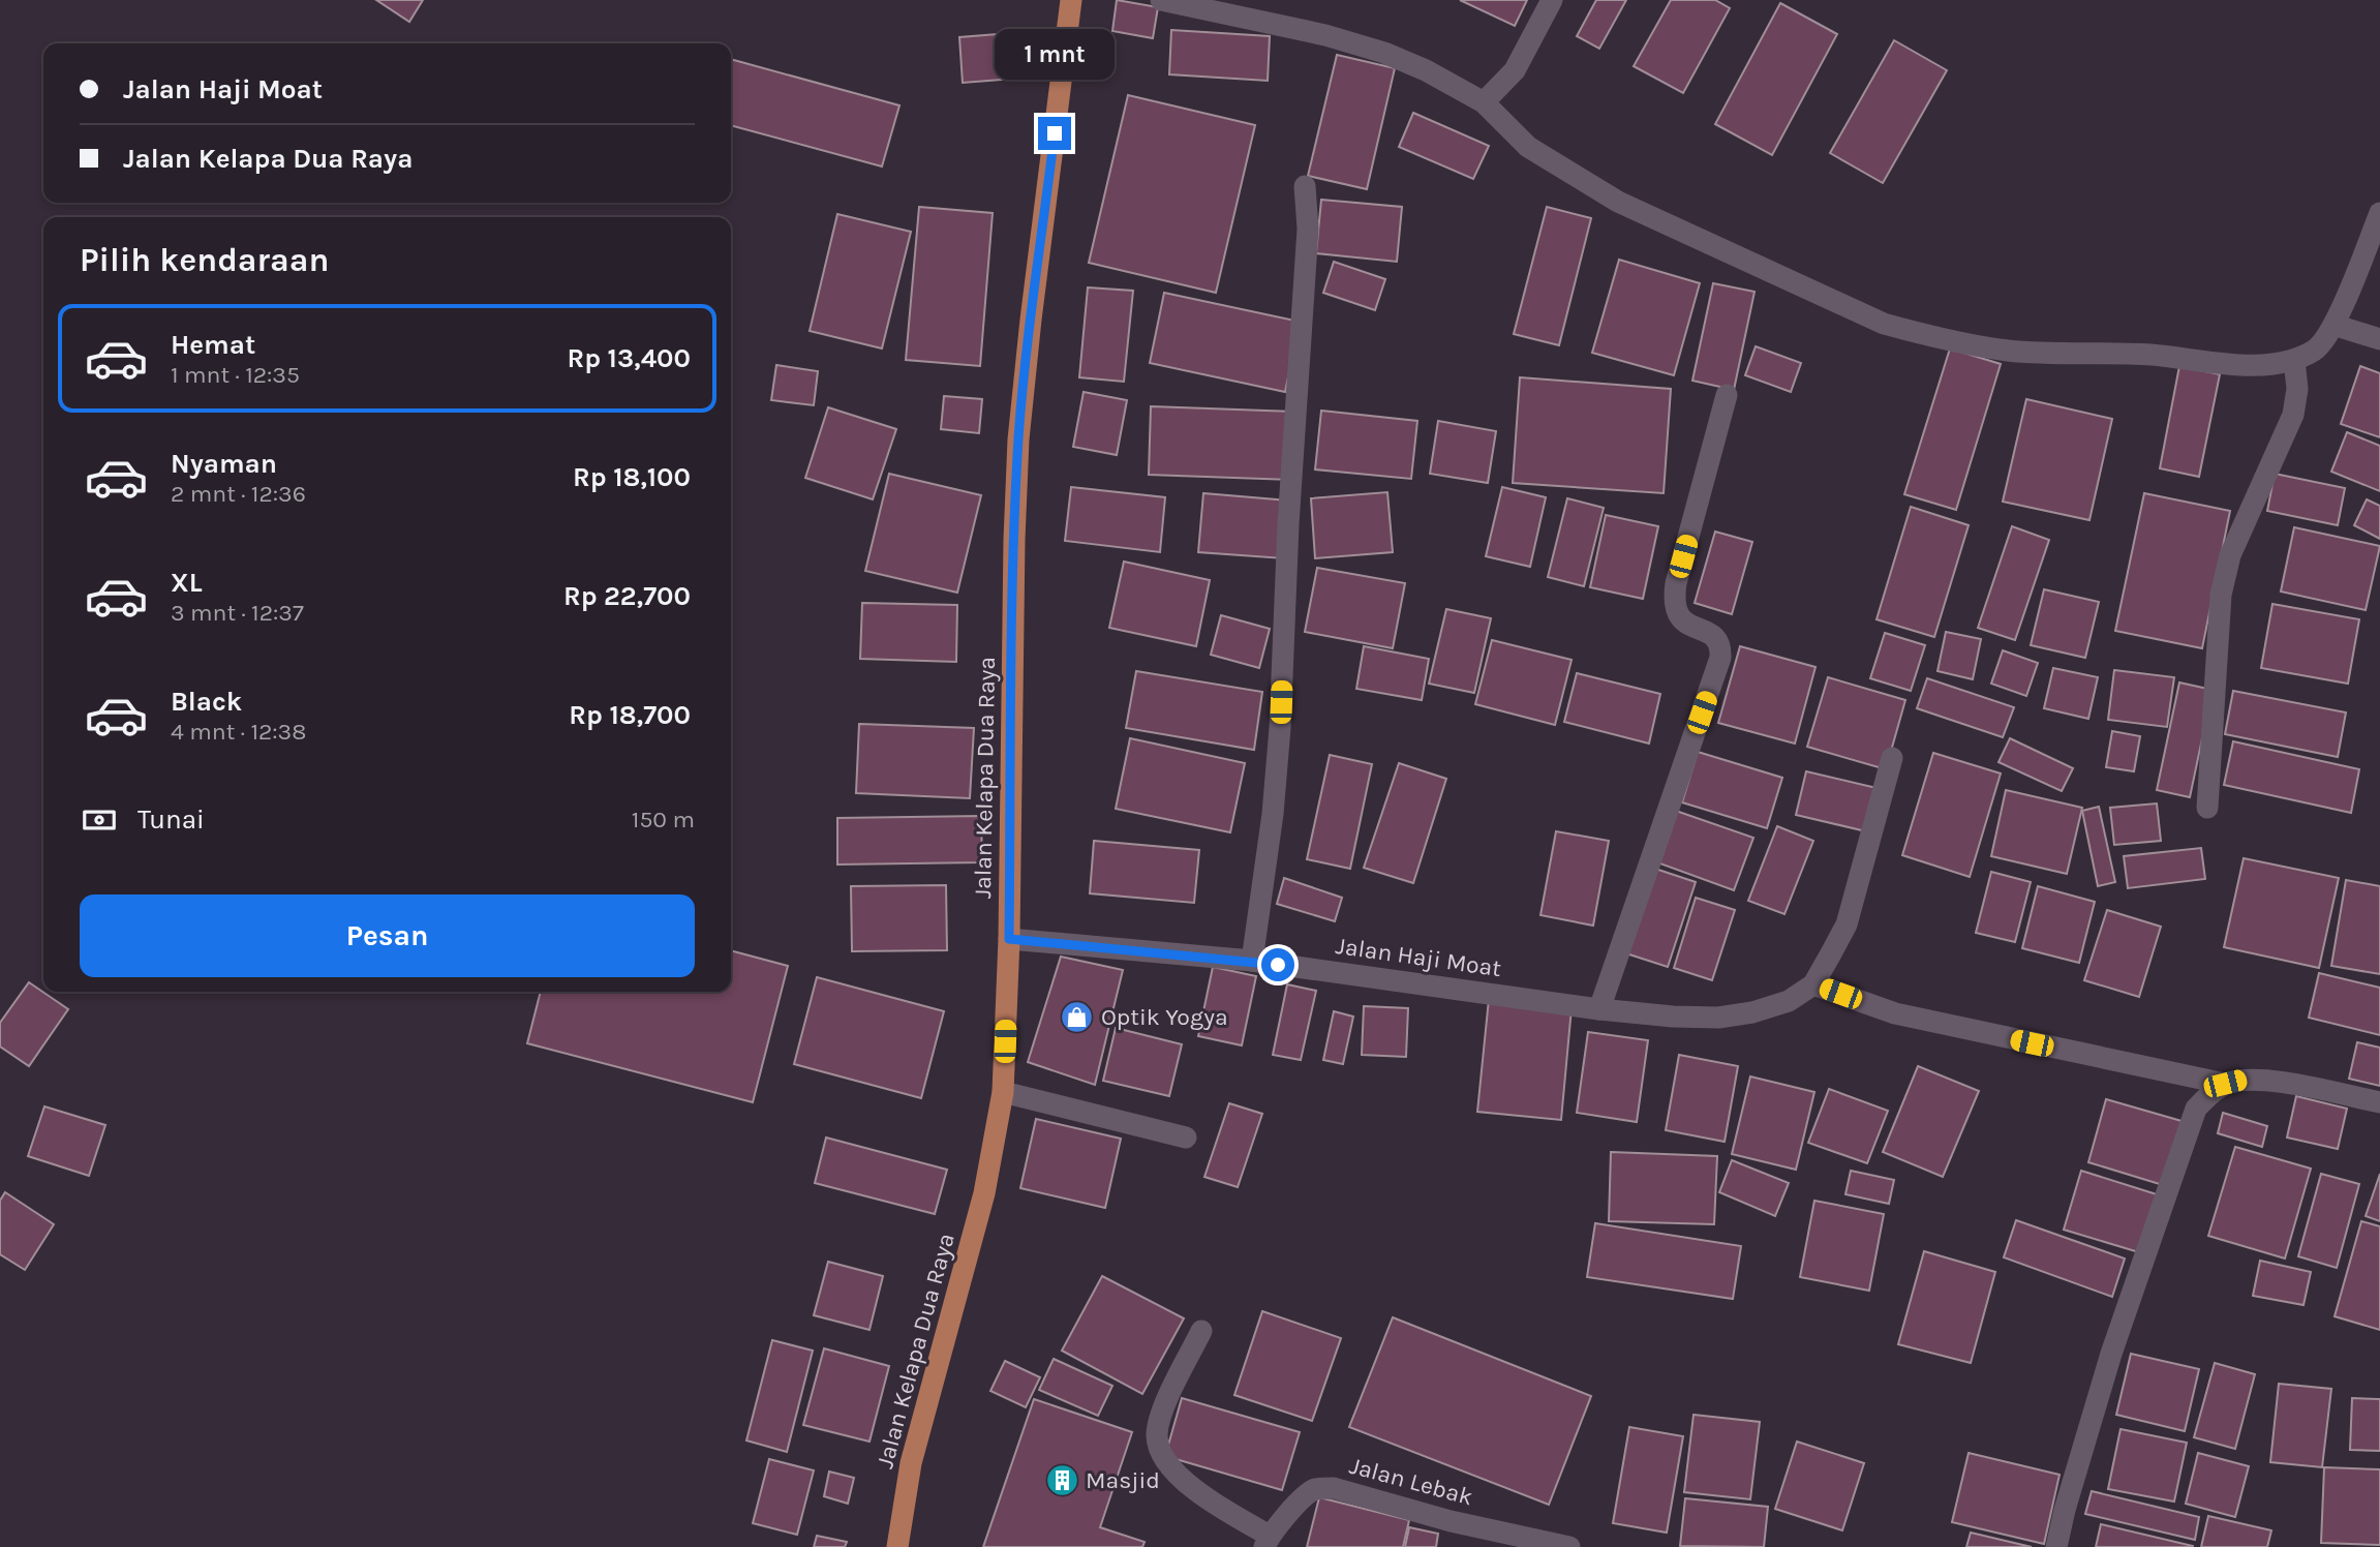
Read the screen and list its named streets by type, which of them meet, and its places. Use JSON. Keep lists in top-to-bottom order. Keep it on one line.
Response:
{"streets":{"main road":["Jalan Kelapa Dua Raya"],"street":["Jalan Haji Moat","Jalan Lebak"]},"crossings":[["Jalan Kelapa Dua Raya","Jalan Haji Moat"]],"places":{"shop":["Optik Yogya"],"building":["Masjid"]},"page":{"bubble":"1 mnt","banner":["Jalan Haji Moat","Jalan Kelapa Dua Raya"],"heading":"Pilih kendaraan","list":[{"name":"Hemat","note":"1 mnt · 12:35","value":"Rp 13,400"},{"name":"Nyaman","note":"2 mnt · 12:36","value":"Rp 18,100"},{"name":"XL","note":"3 mnt · 12:37","value":"Rp 22,700"},{"name":"Black","note":"4 mnt · 12:38","value":"Rp 18,700"}],"pay":["Tunai","150 m"],"buttons":"Pesan"}}
